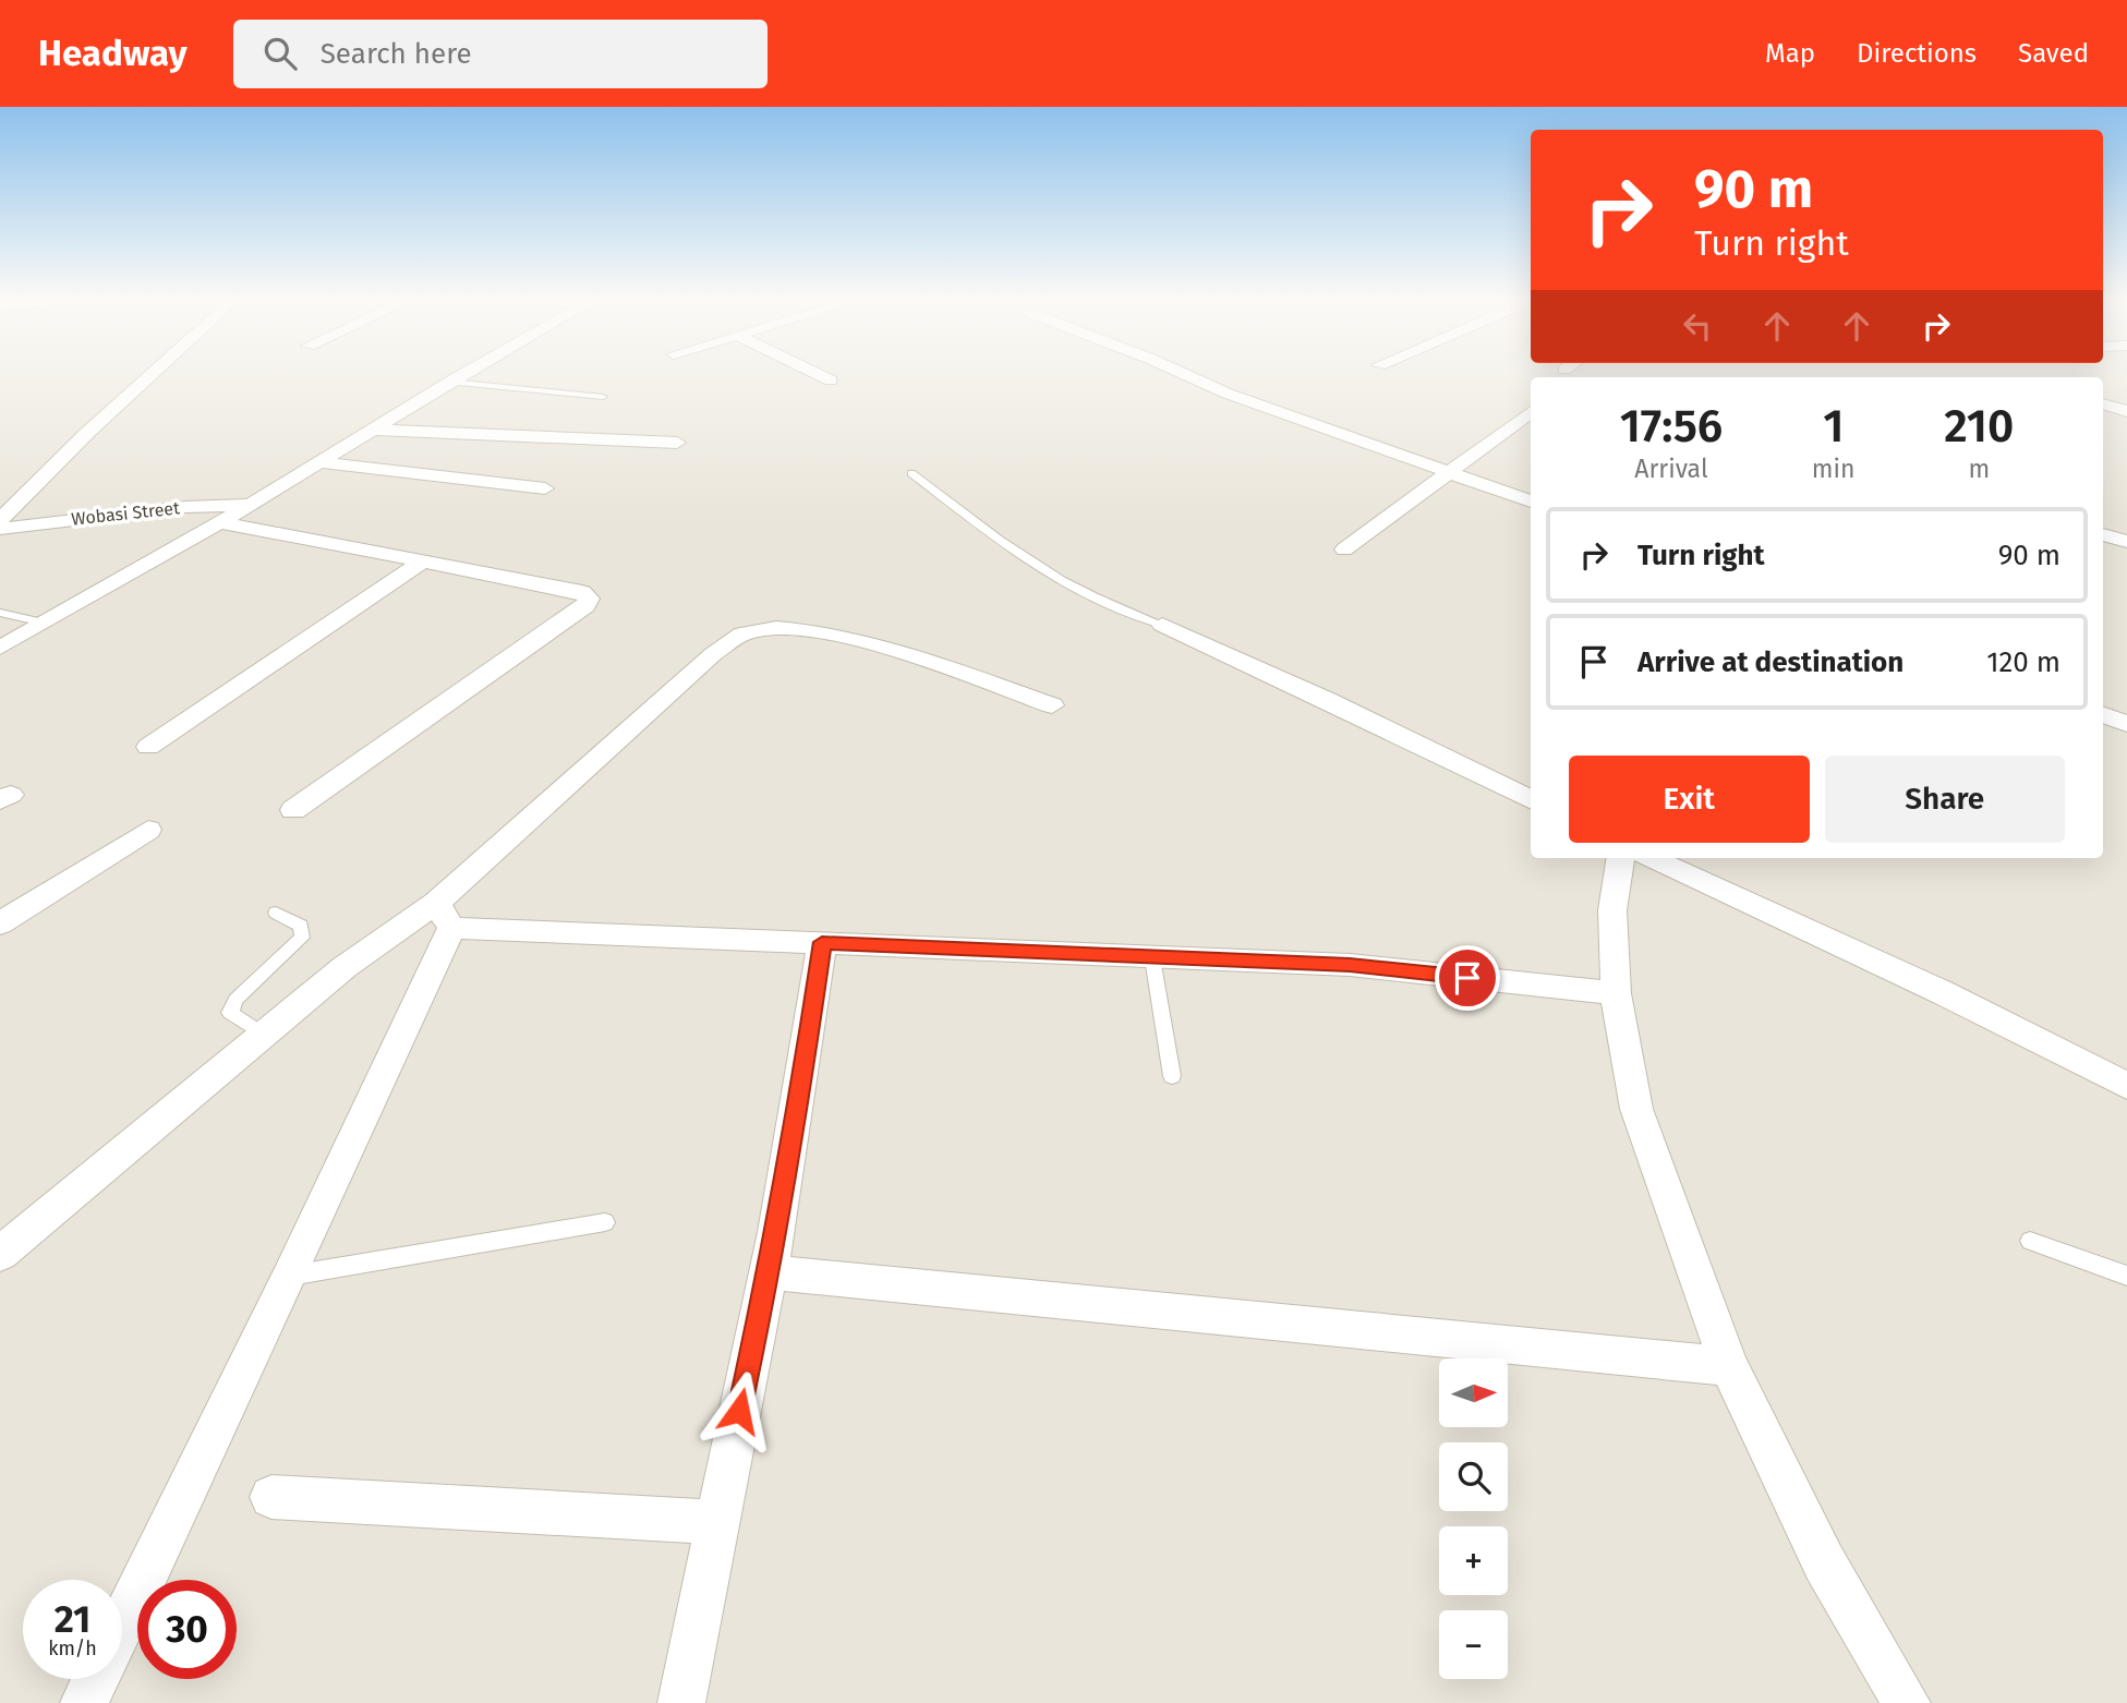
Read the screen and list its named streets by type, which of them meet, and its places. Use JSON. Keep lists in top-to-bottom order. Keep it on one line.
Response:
{"streets":{"street":["Wobasi Street"]},"north":"right","page":{"header":"Headway","search":"Search here","nav":["Map","Directions","Saved"],"turn":["90 m","Turn right"],"eta":["17:56","Arrival","1","min","210","m"],"list":[{"name":"Turn right","value":"90 m"},{"name":"Arrive at destination","value":"120 m"}],"buttons":["Exit","Share"],"map_buttons":["+","−"],"speed":"21 km/h","limit":"30"}}
